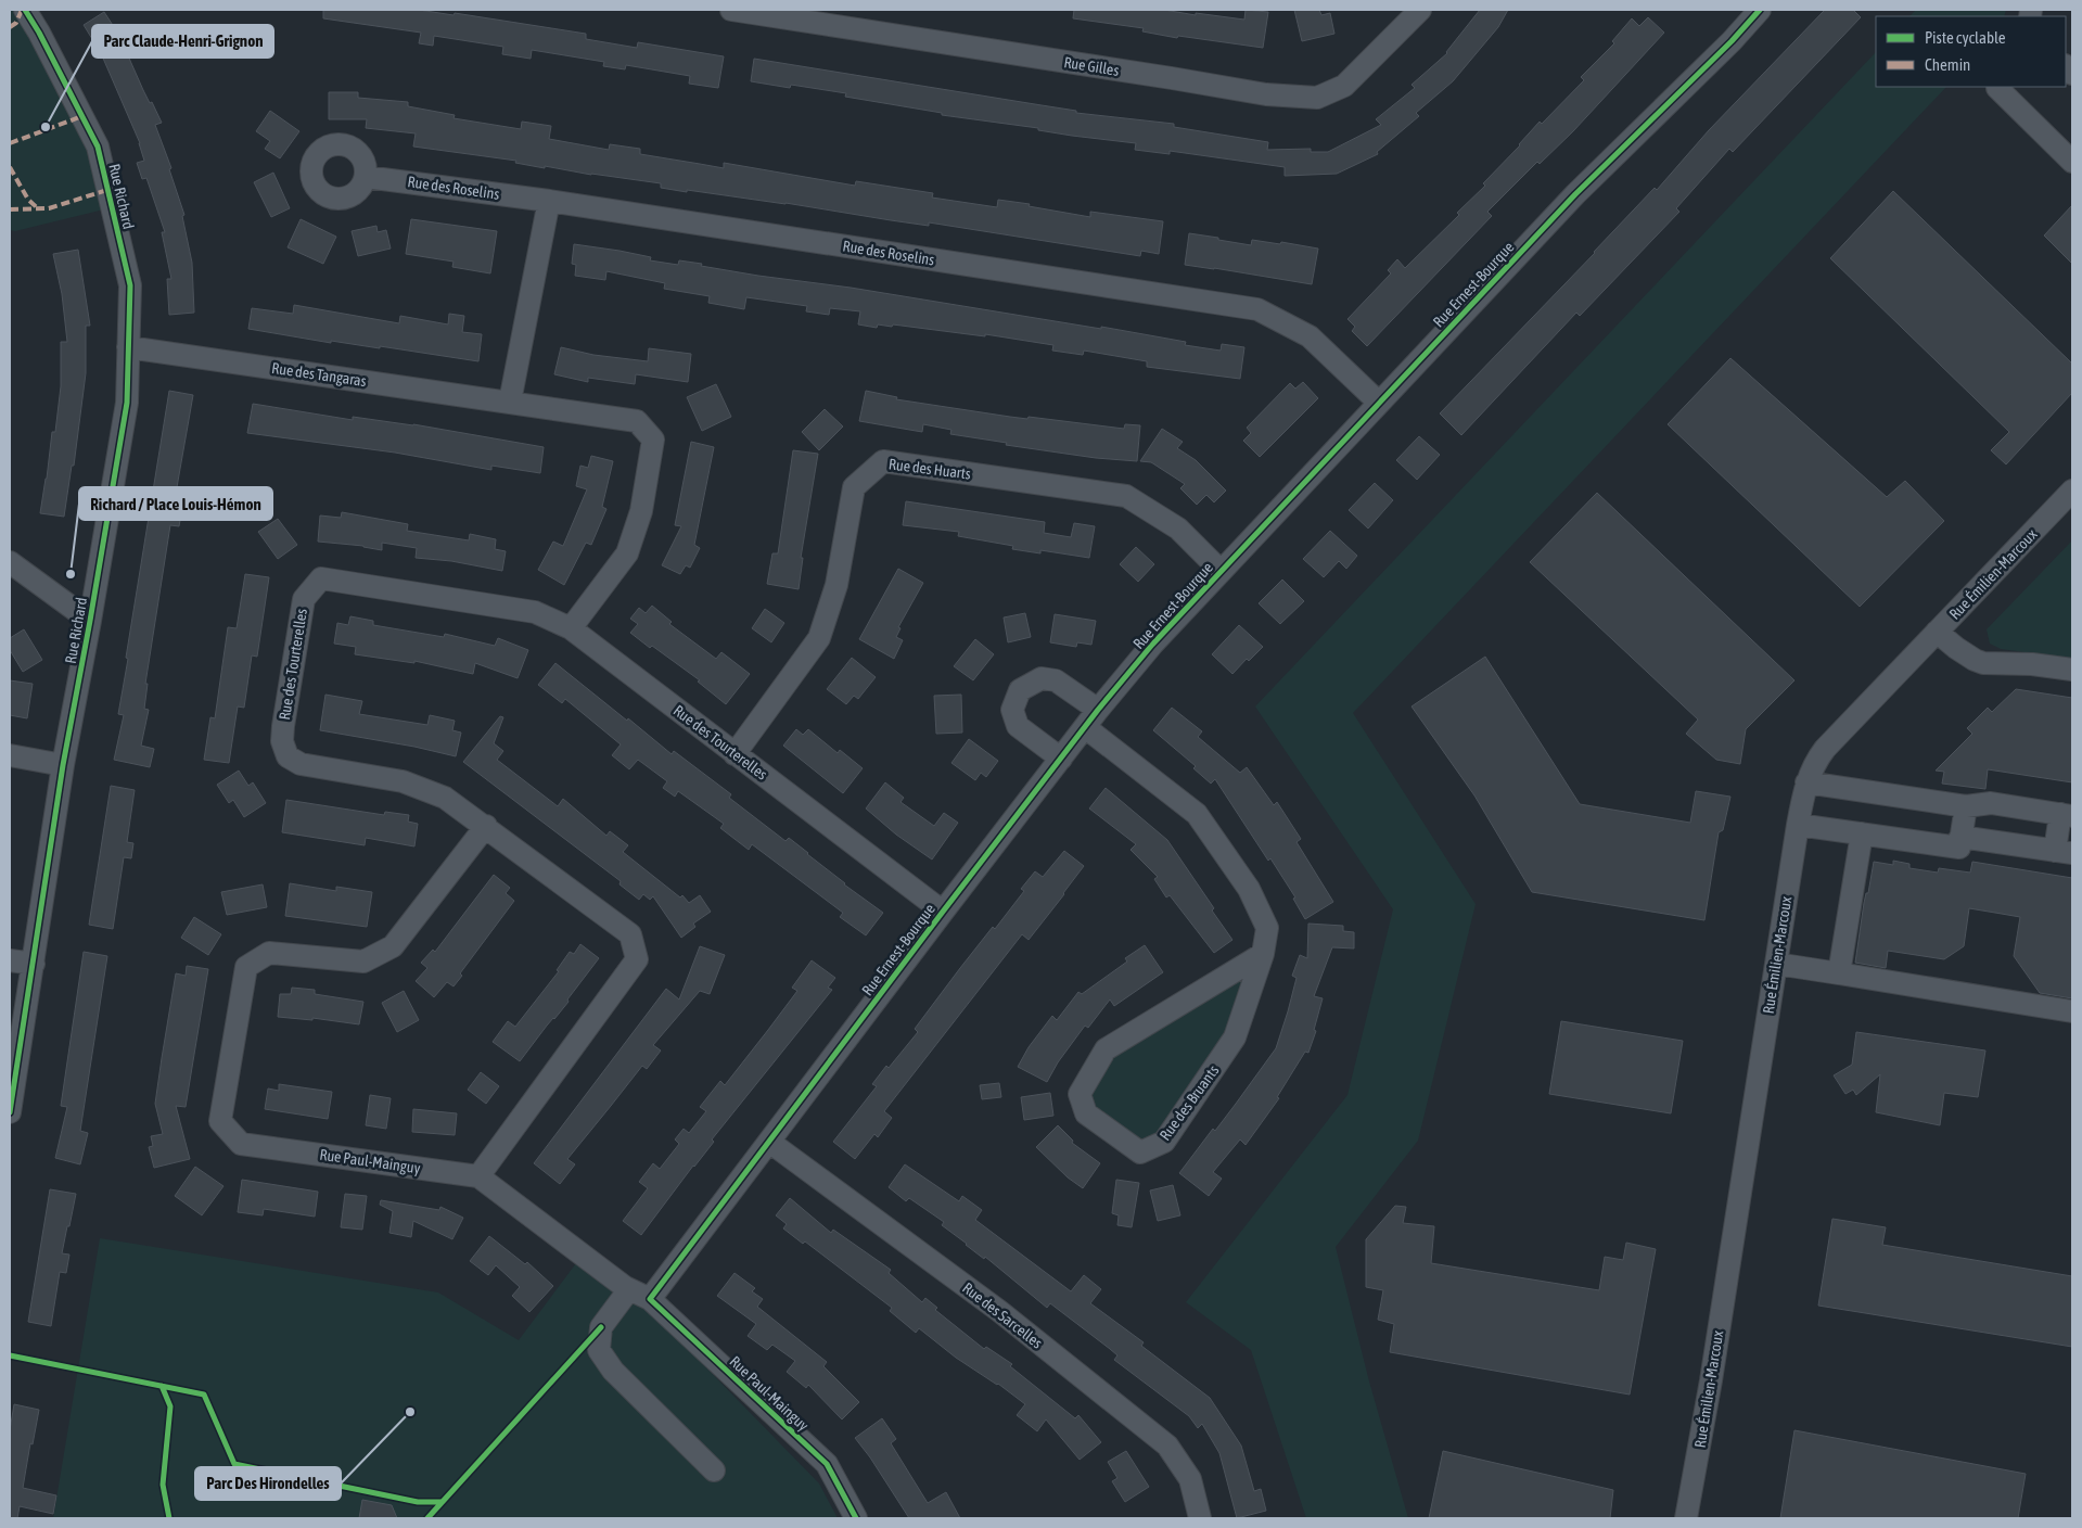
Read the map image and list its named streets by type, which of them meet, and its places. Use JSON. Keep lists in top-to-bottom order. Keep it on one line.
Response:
{"streets":{"street":["Rue Gilles","Rue des Roselins","Rue Richard","Rue Ernest-Bourque","Rue des Tangaras","Rue des Huarts","Rue Émilien-Marcoux","Rue des Tourterelles","Rue des Bruants","Rue Paul-Mainguy","Rue des Sarcelles"]},"crossings":[["Rue des Roselins","Rue Ernest-Bourque"],["Rue Richard","Rue des Tangaras"],["Rue Ernest-Bourque","Rue des Huarts"],["Rue Ernest-Bourque","Rue des Tourterelles"],["Rue Ernest-Bourque","Rue des Bruants"],["Rue Ernest-Bourque","Rue Paul-Mainguy"],["Rue Ernest-Bourque","Rue des Sarcelles"],["Rue des Tangaras","Rue des Tourterelles"],["Rue des Huarts","Rue des Tourterelles"],["Rue des Tourterelles","Rue Paul-Mainguy"]],"places":["Parc Claude-Henri-Grignon","Richard / Place Louis-Hémon","Parc Des Hirondelles"],"legend":["Piste cyclable","Chemin"]}
